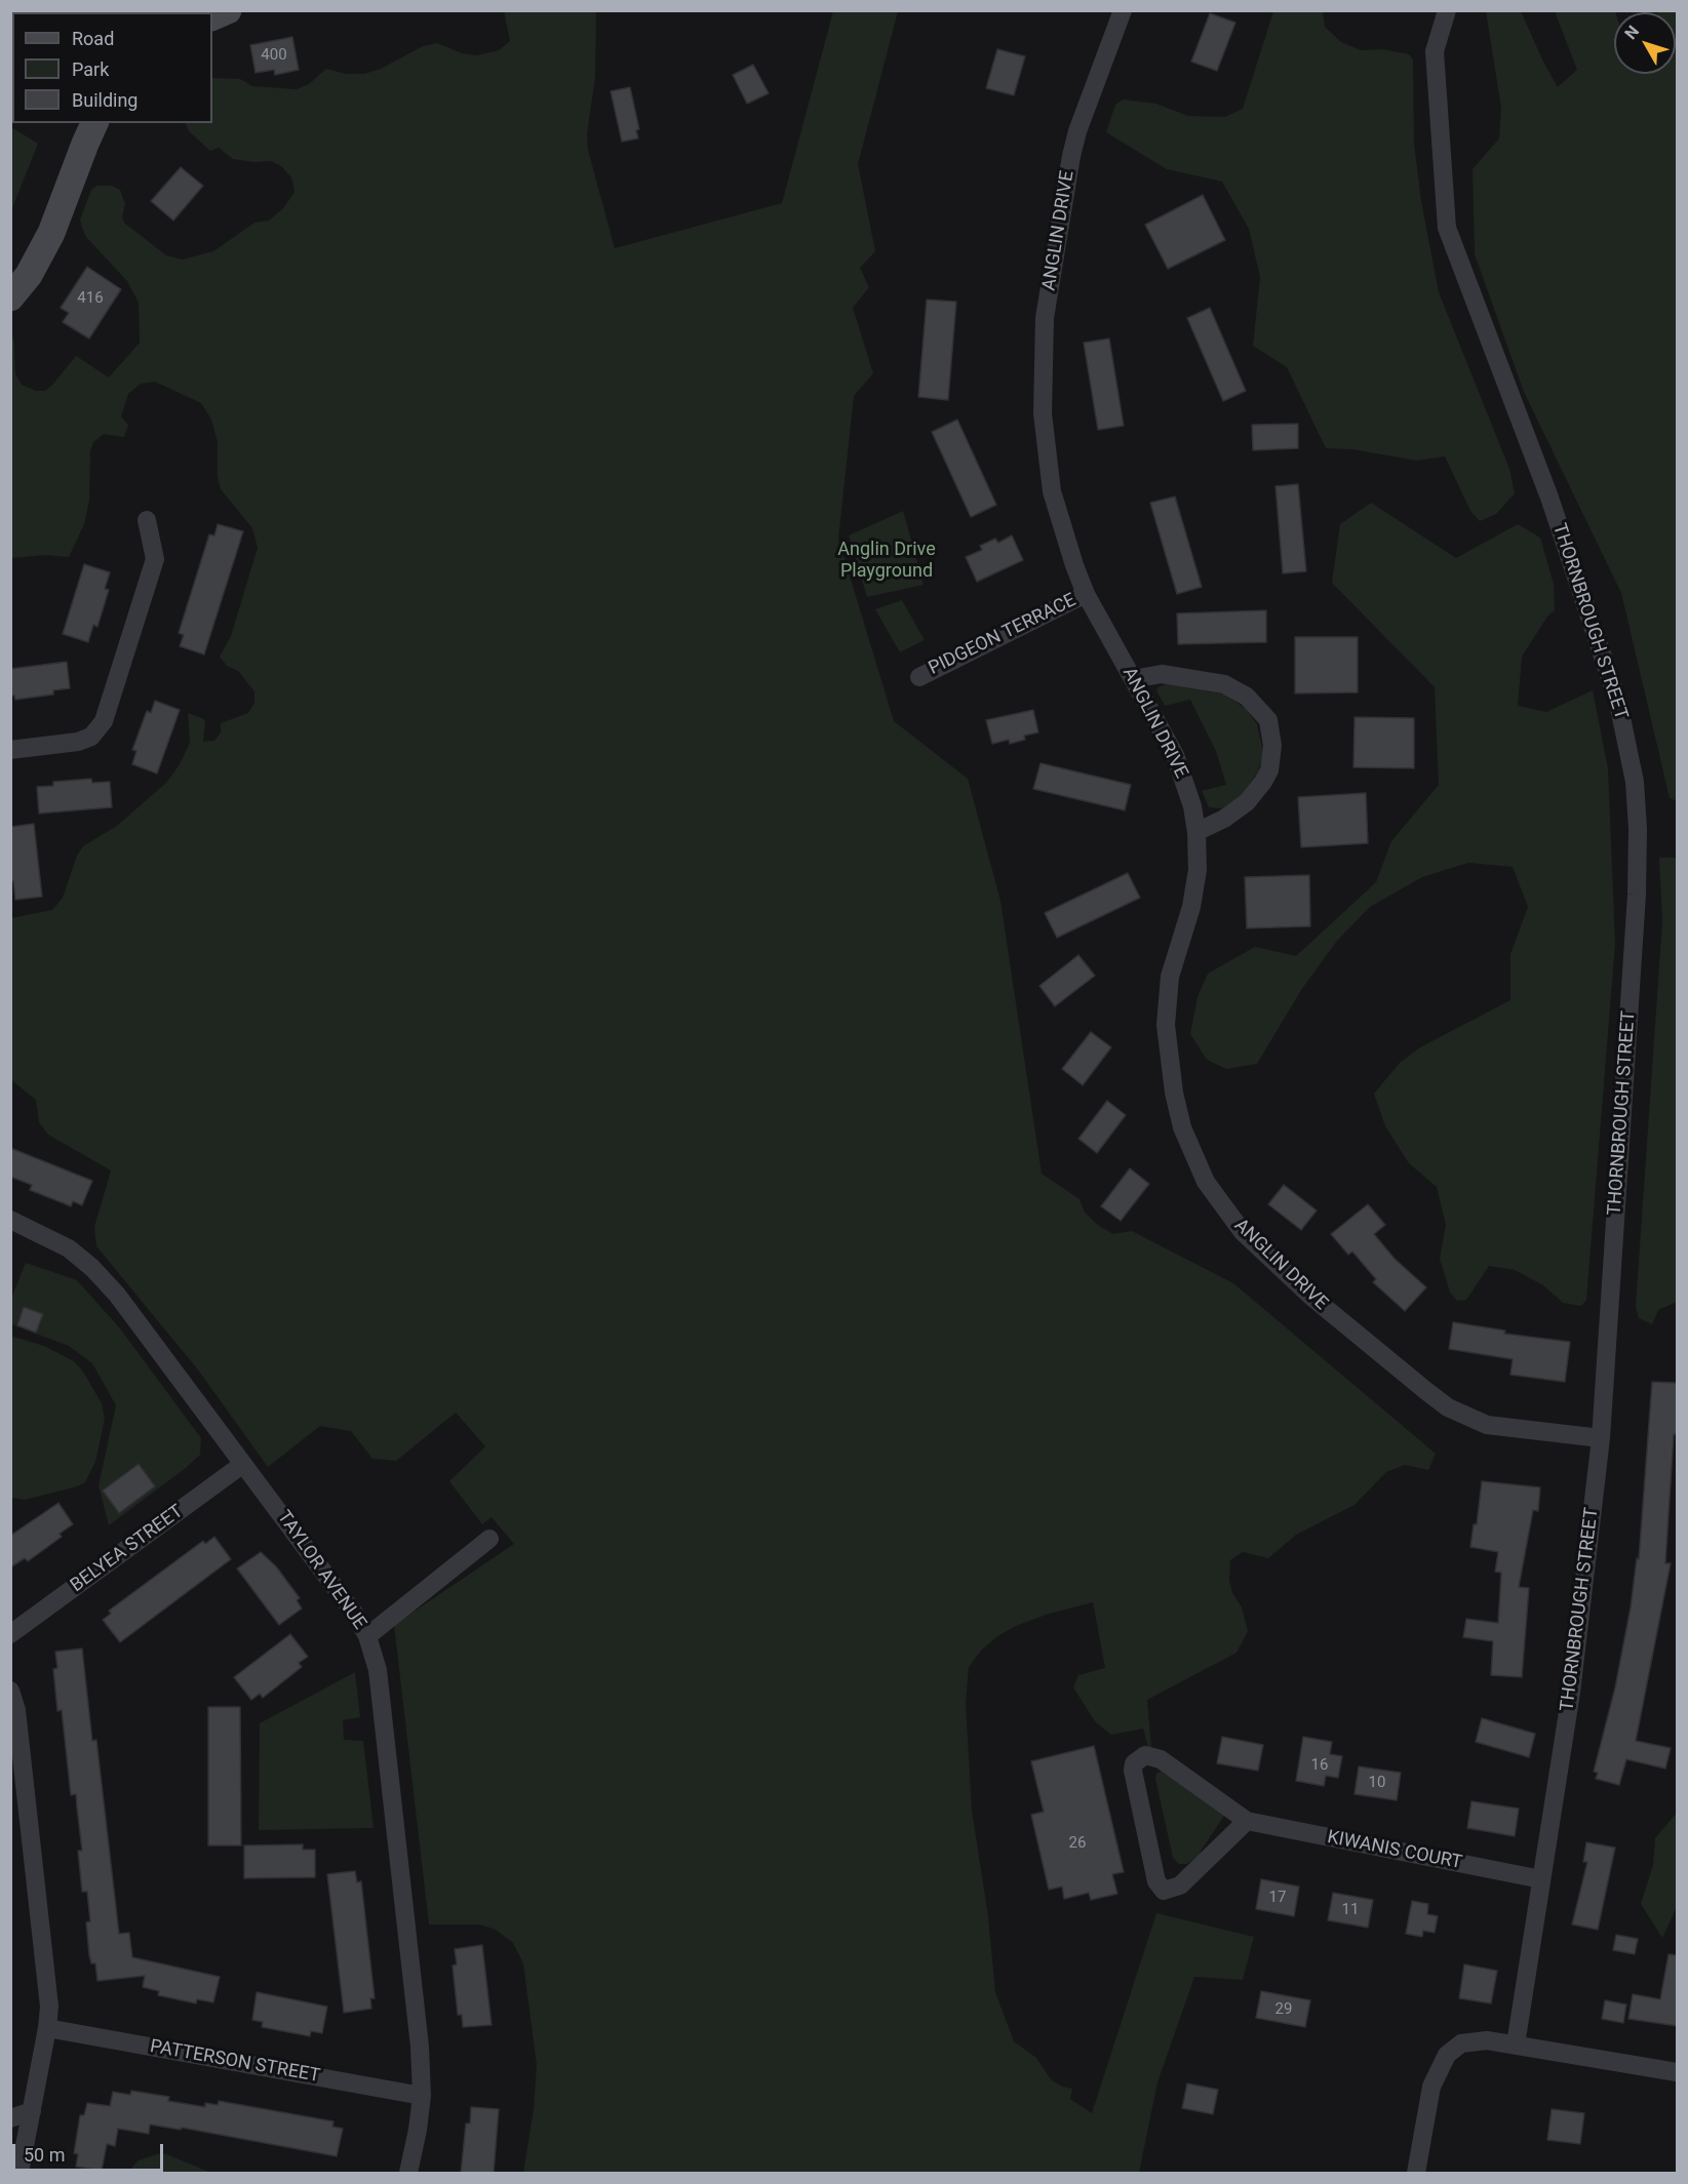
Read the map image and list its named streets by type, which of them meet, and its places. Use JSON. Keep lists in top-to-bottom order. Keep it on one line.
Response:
{"streets":{"street":["ANGLIN DRIVE","THORNBROUGH STREET","PIDGEON TERRACE","BELYEA STREET","TAYLOR AVENUE","KIWANIS COURT","PATTERSON STREET"]},"crossings":[["ANGLIN DRIVE","THORNBROUGH STREET"],["ANGLIN DRIVE","PIDGEON TERRACE"],["THORNBROUGH STREET","KIWANIS COURT"],["BELYEA STREET","TAYLOR AVENUE"],["TAYLOR AVENUE","PATTERSON STREET"]],"parks":["Anglin Drive Playground"],"house_numbers":["400","416","16","10","26","17","11","29"],"legend":["Road","Park","Building"],"scale_bar":"50 m","north":"top left"}
